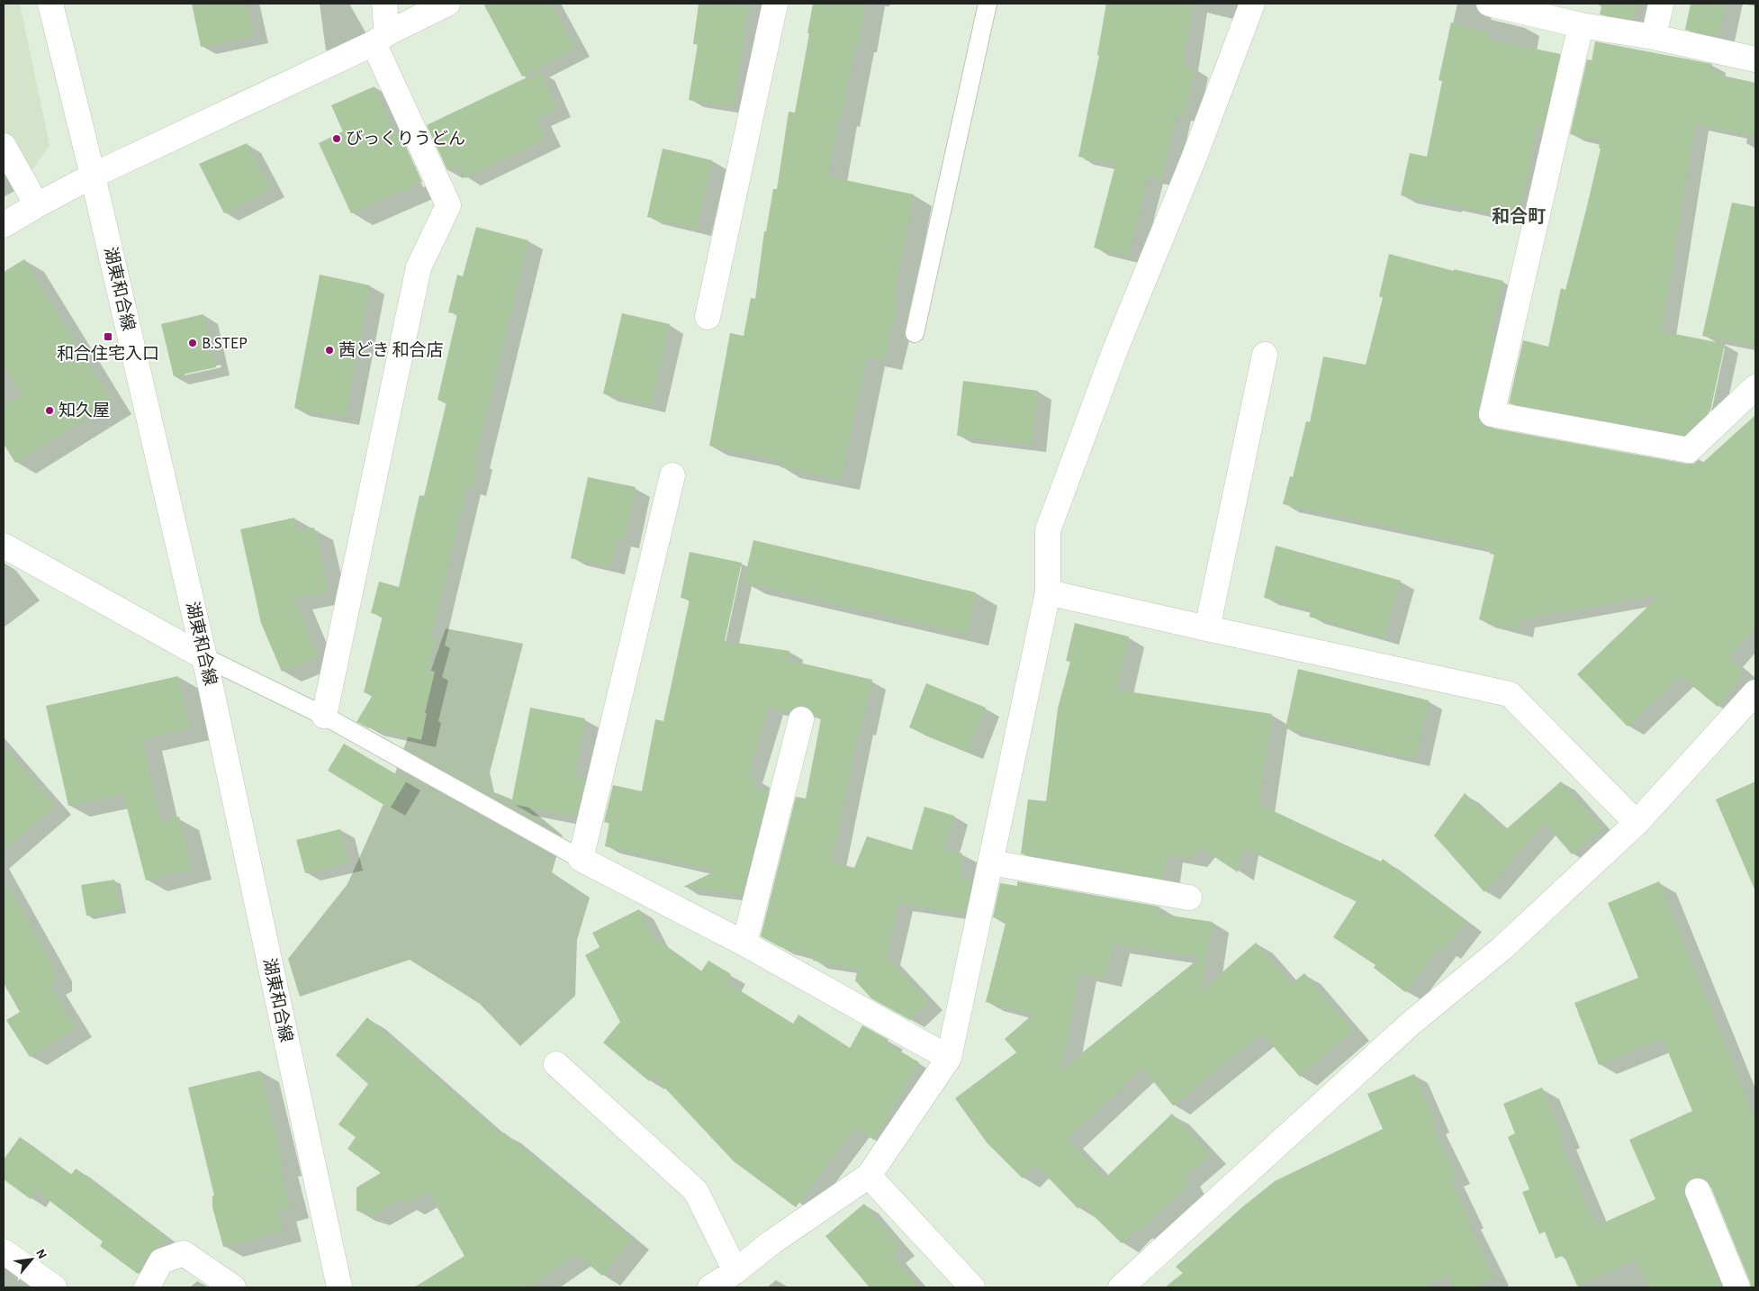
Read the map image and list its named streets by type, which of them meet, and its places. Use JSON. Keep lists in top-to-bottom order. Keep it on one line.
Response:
{"streets":{"street":["湖東和合線"]},"districts":["和合町"],"places":{"other":["びっくりうどん","B.STEP","茜どき 和合店","知久屋"],"transit":["和合住宅入口"]},"north":"top right"}
